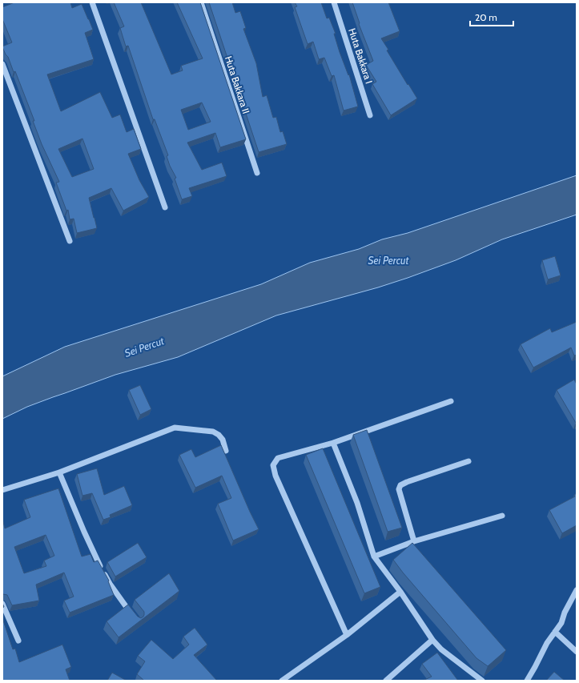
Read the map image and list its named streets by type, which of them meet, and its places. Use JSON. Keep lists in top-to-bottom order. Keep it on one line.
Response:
{"streets":{"street":["Huta Bakkara I","Huta Bakkara II"]},"water":["Sei Percut"],"scale_bar":"20 m"}
